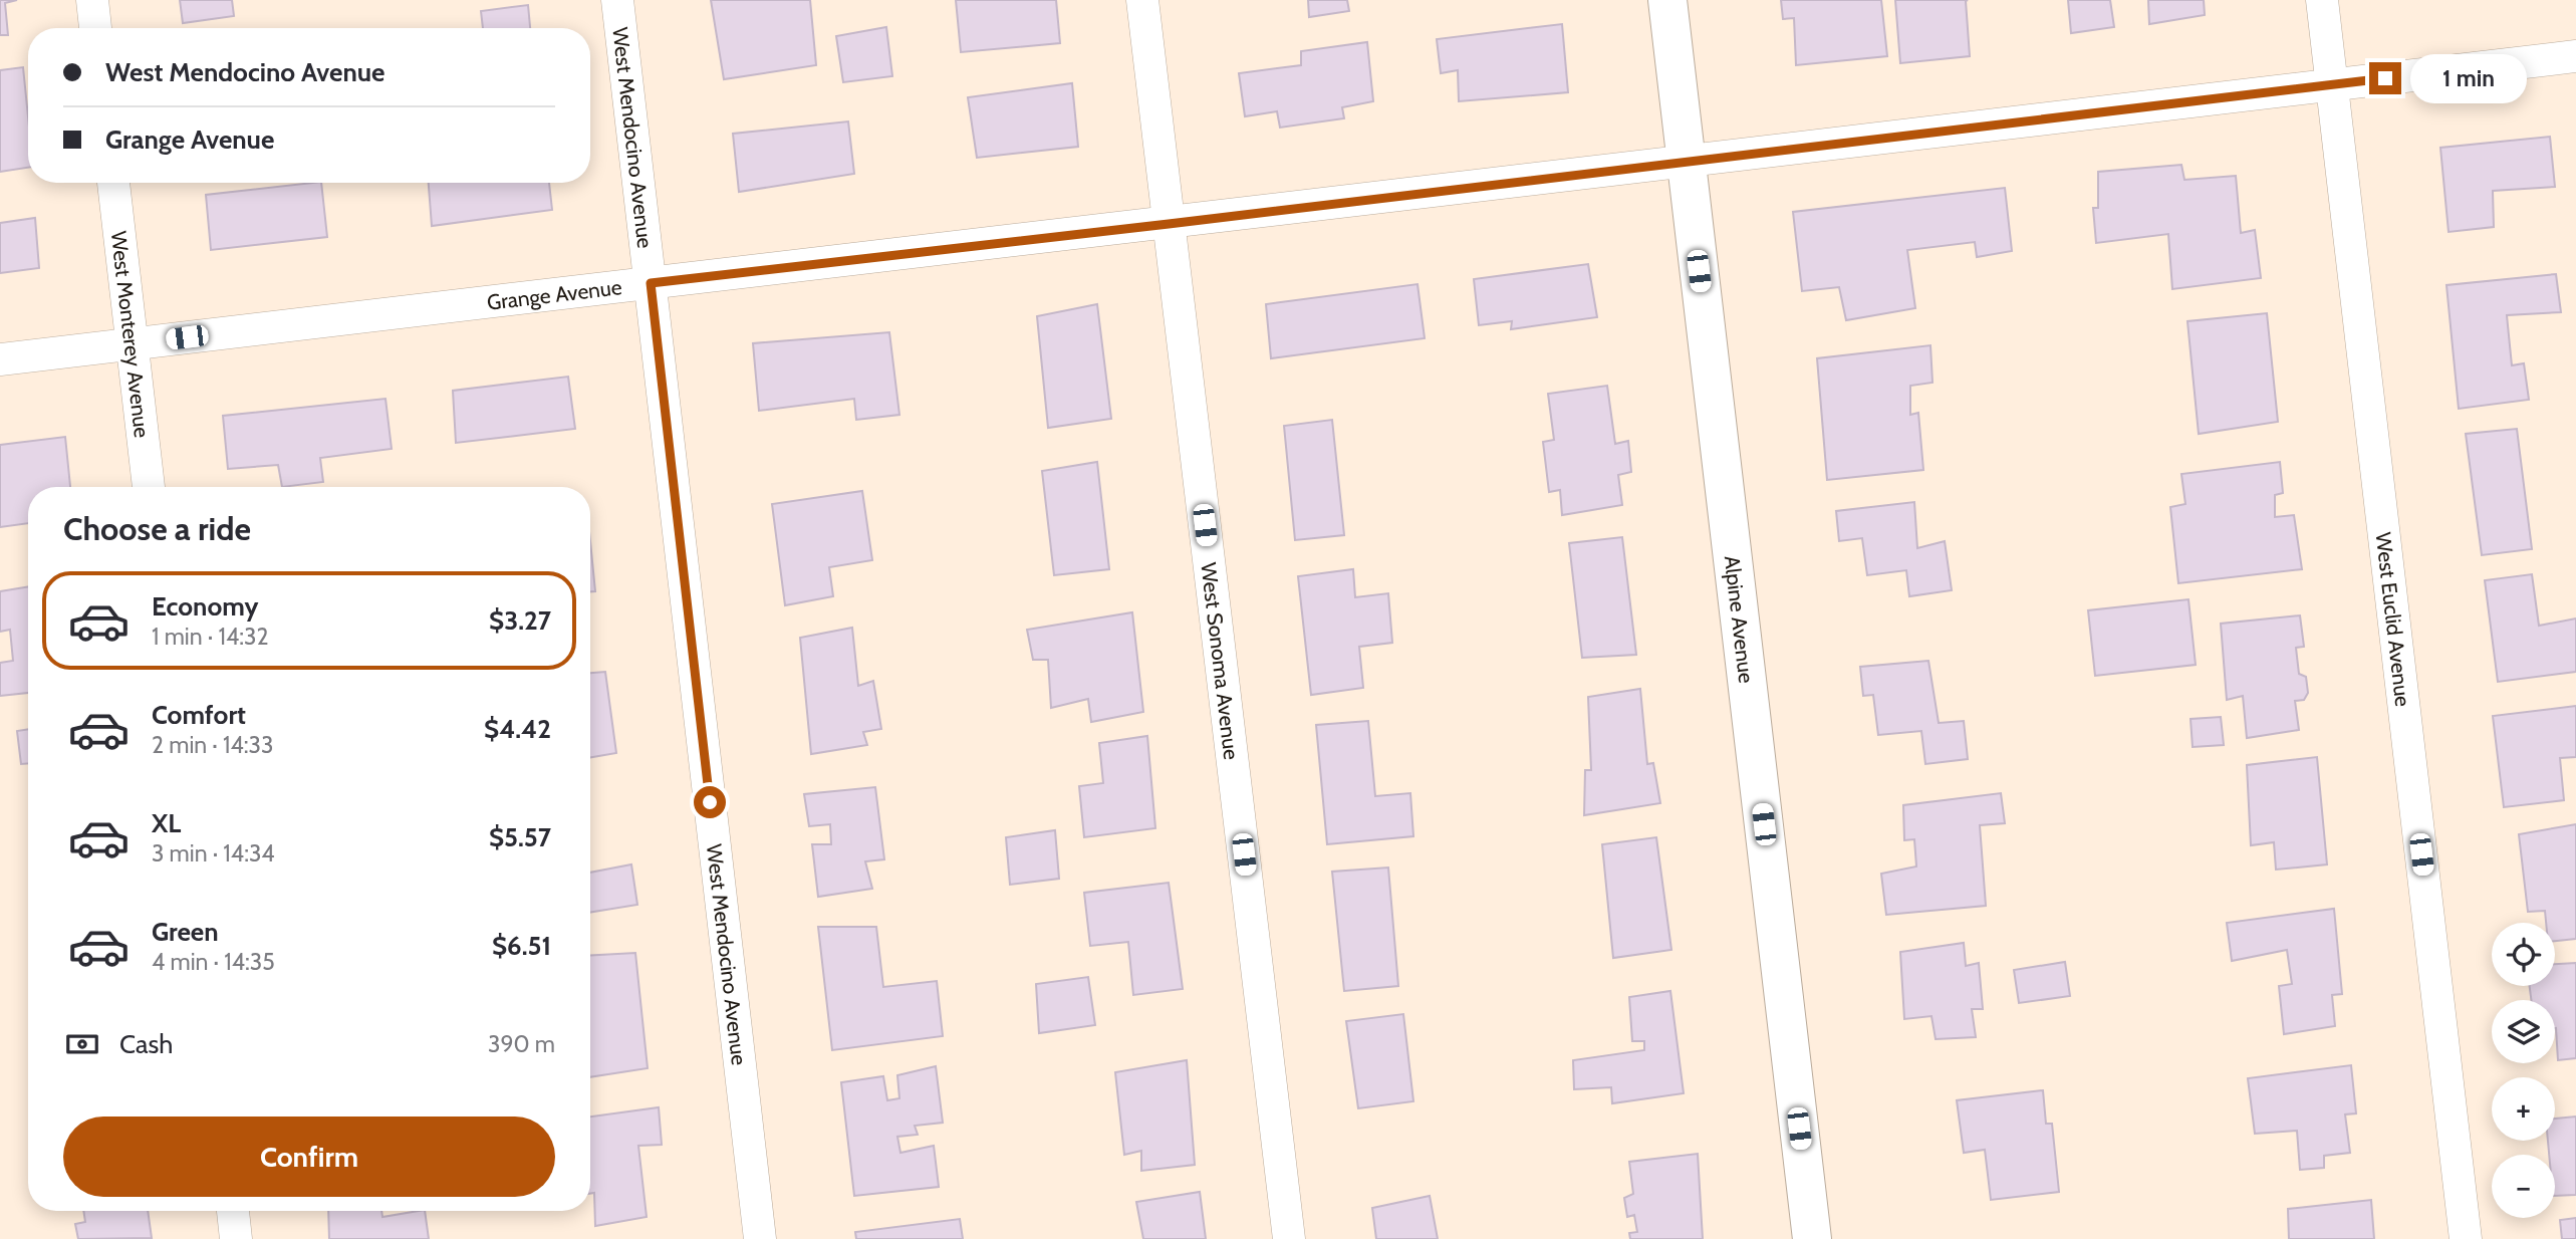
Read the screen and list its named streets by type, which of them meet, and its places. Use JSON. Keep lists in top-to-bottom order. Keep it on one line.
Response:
{"streets":{"street":["West Mendocino Avenue","Grange Avenue","West Monterey Avenue","Alpine Avenue","West Euclid Avenue","West Sonoma Avenue"]},"crossings":[["West Mendocino Avenue","Grange Avenue"],["Grange Avenue","West Monterey Avenue"],["Grange Avenue","Alpine Avenue"],["Grange Avenue","West Euclid Avenue"],["Grange Avenue","West Sonoma Avenue"]],"page":{"banner":["West Mendocino Avenue","Grange Avenue"],"bubble":"1 min","heading":"Choose a ride","list":[{"name":"Economy","note":"1 min · 14:32","value":"$3.27"},{"name":"Comfort","note":"2 min · 14:33","value":"$4.42"},{"name":"XL","note":"3 min · 14:34","value":"$5.57"},{"name":"Green","note":"4 min · 14:35","value":"$6.51"}],"map_buttons":["+","−"],"pay":["Cash","390 m"],"buttons":"Confirm"}}
